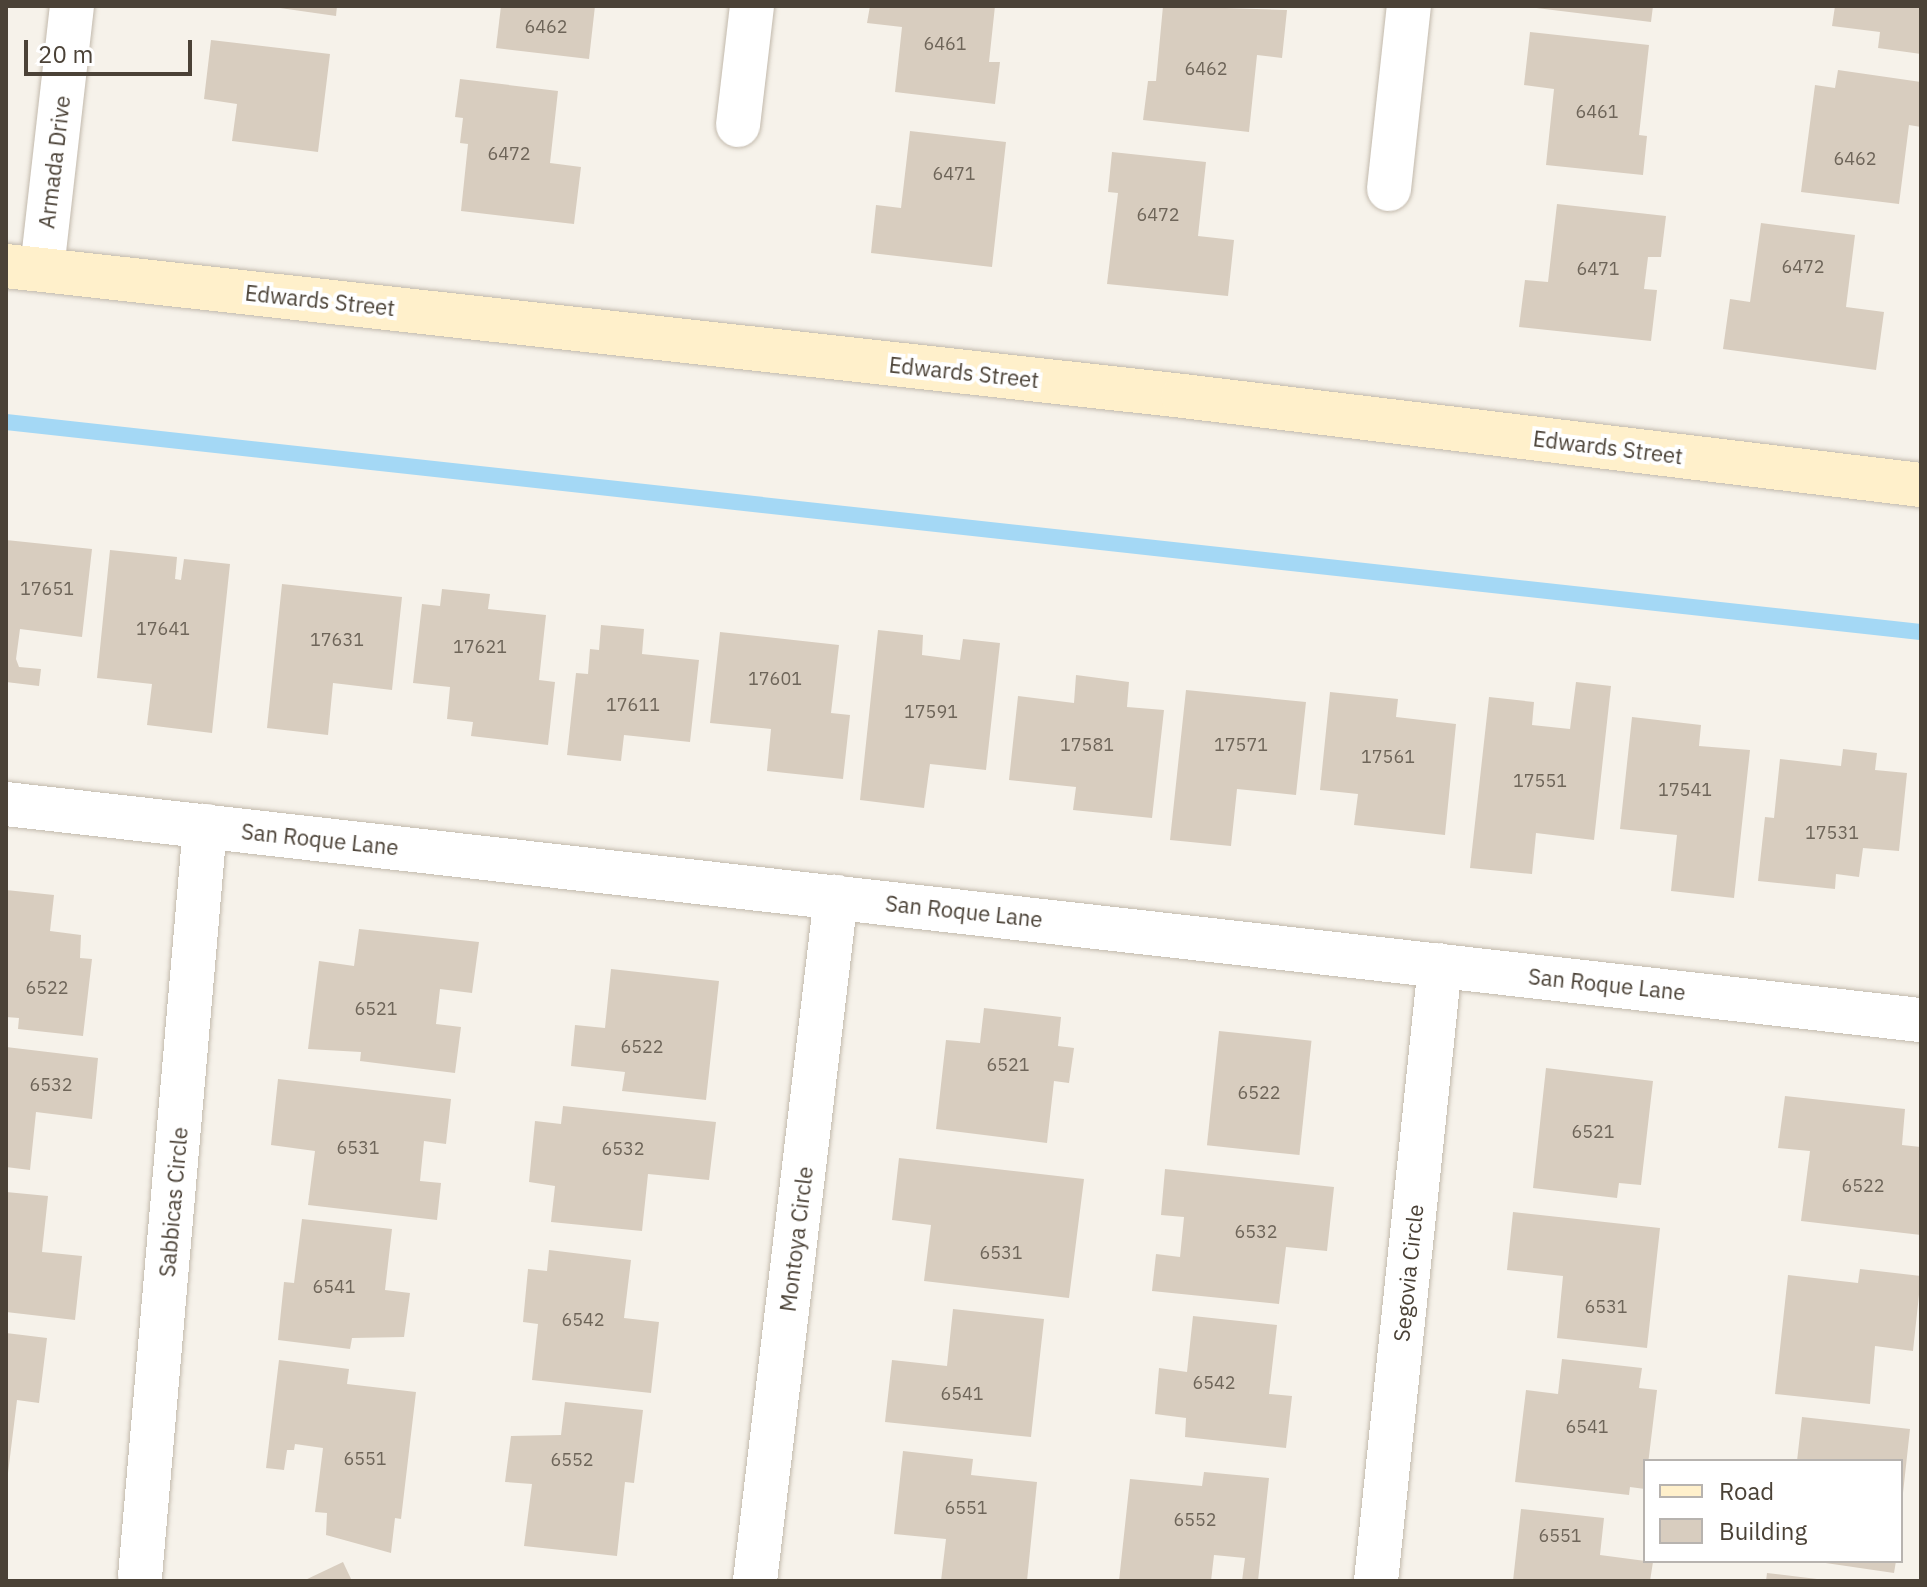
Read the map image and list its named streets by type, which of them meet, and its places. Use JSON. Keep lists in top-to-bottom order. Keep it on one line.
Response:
{"streets":{"main road":["Edwards Street"],"street":["Armada Drive","San Roque Lane","Sabbicas Circle","Montoya Circle","Segovia Circle"]},"crossings":[["Armada Drive","Edwards Street"],["San Roque Lane","Sabbicas Circle"],["San Roque Lane","Montoya Circle"],["San Roque Lane","Segovia Circle"]],"house_numbers":["6462","6461","6462","6461","6472","6462","6471","6472","6472","6471","17651","17641","17631","17621","17601","17611","17591","17581","17571","17561","17551","17541","17531","6522","6521","6522","6521","6532","6522","6521","6531","6532","6522","6532","6531","6541","6531","6542","6542","6541","6541","6551","6552","6551","6552","6551"],"legend":["Road","Building"],"scale_bar":"20 m"}
